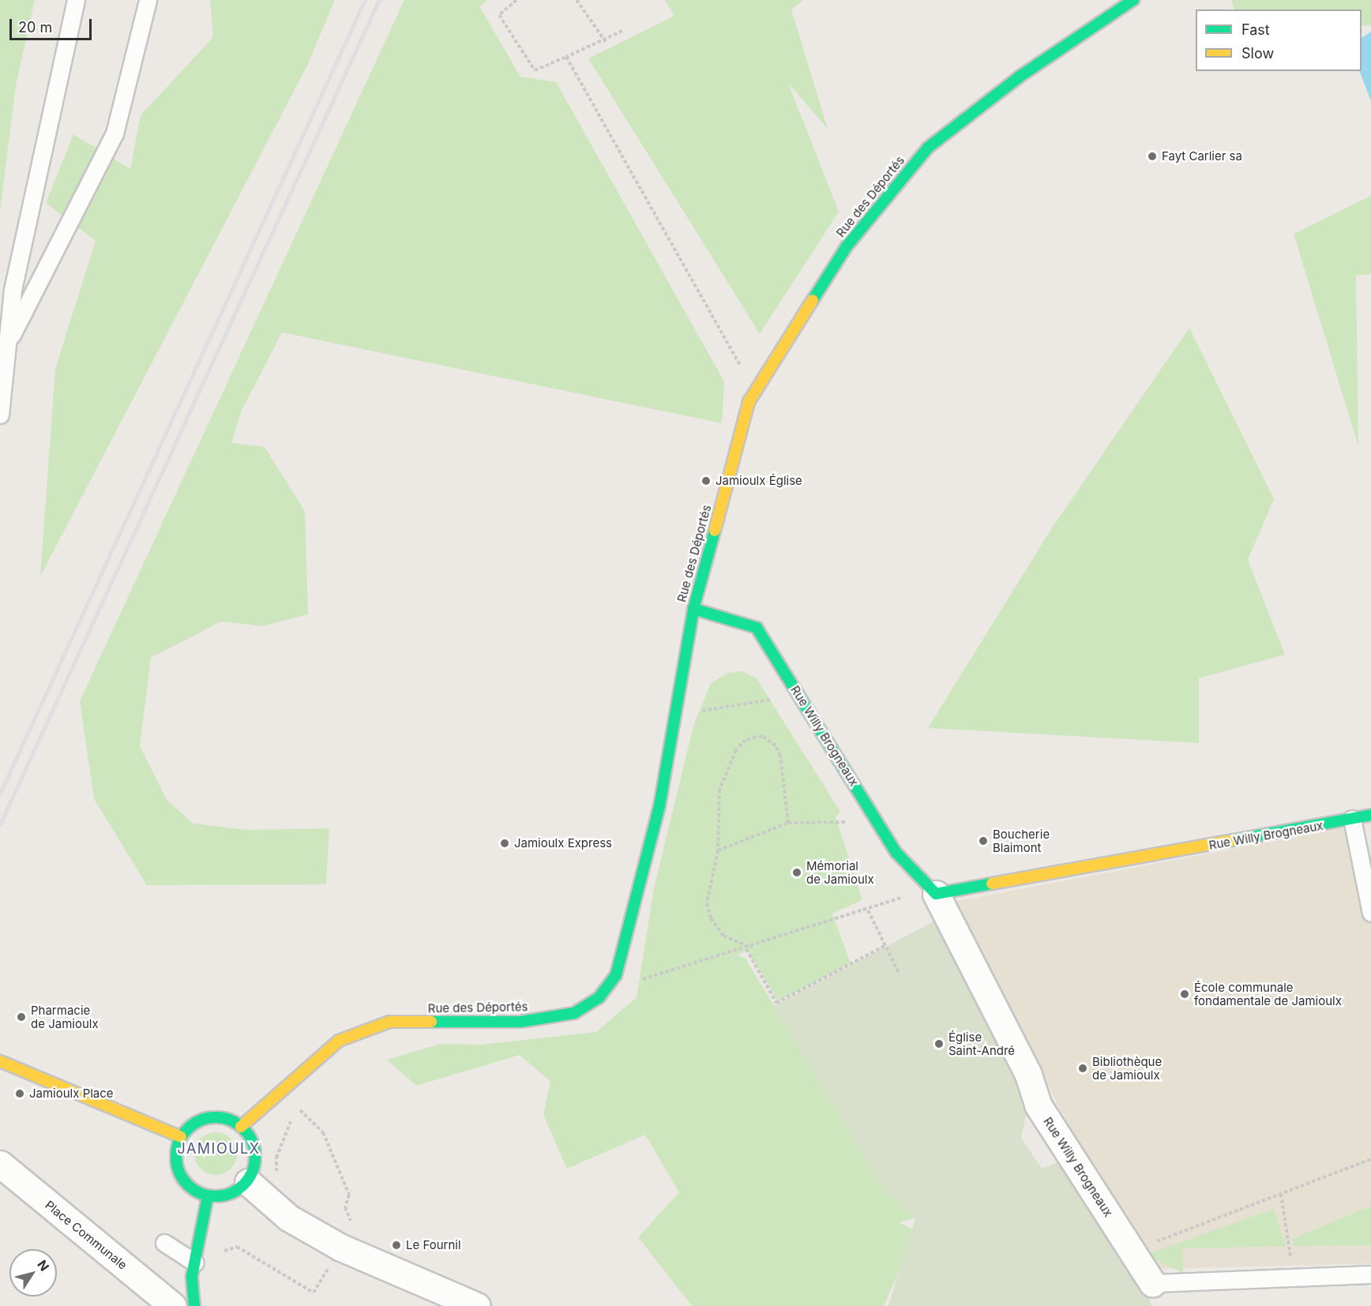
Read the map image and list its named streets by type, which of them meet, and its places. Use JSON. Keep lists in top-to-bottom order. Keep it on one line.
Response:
{"streets":{"street":["Rue des Déportés","Rue Willy Brogneaux","Place Communale"]},"crossings":[["Rue des Déportés","Rue Willy Brogneaux"]],"districts":["JAMIOULX"],"places":["Fayt Carlier sa","Jamioulx Église","Boucherie Blaimont","Jamioulx Express","Mémorial de Jamioulx","École communale fondamentale de Jamioulx","Pharmacie de Jamioulx","Église Saint-André","Bibliothèque de Jamioulx","Jamioulx Place","Le Fournil"],"legend":["Fast","Slow"],"scale_bar":"20 m","north":"top right"}
